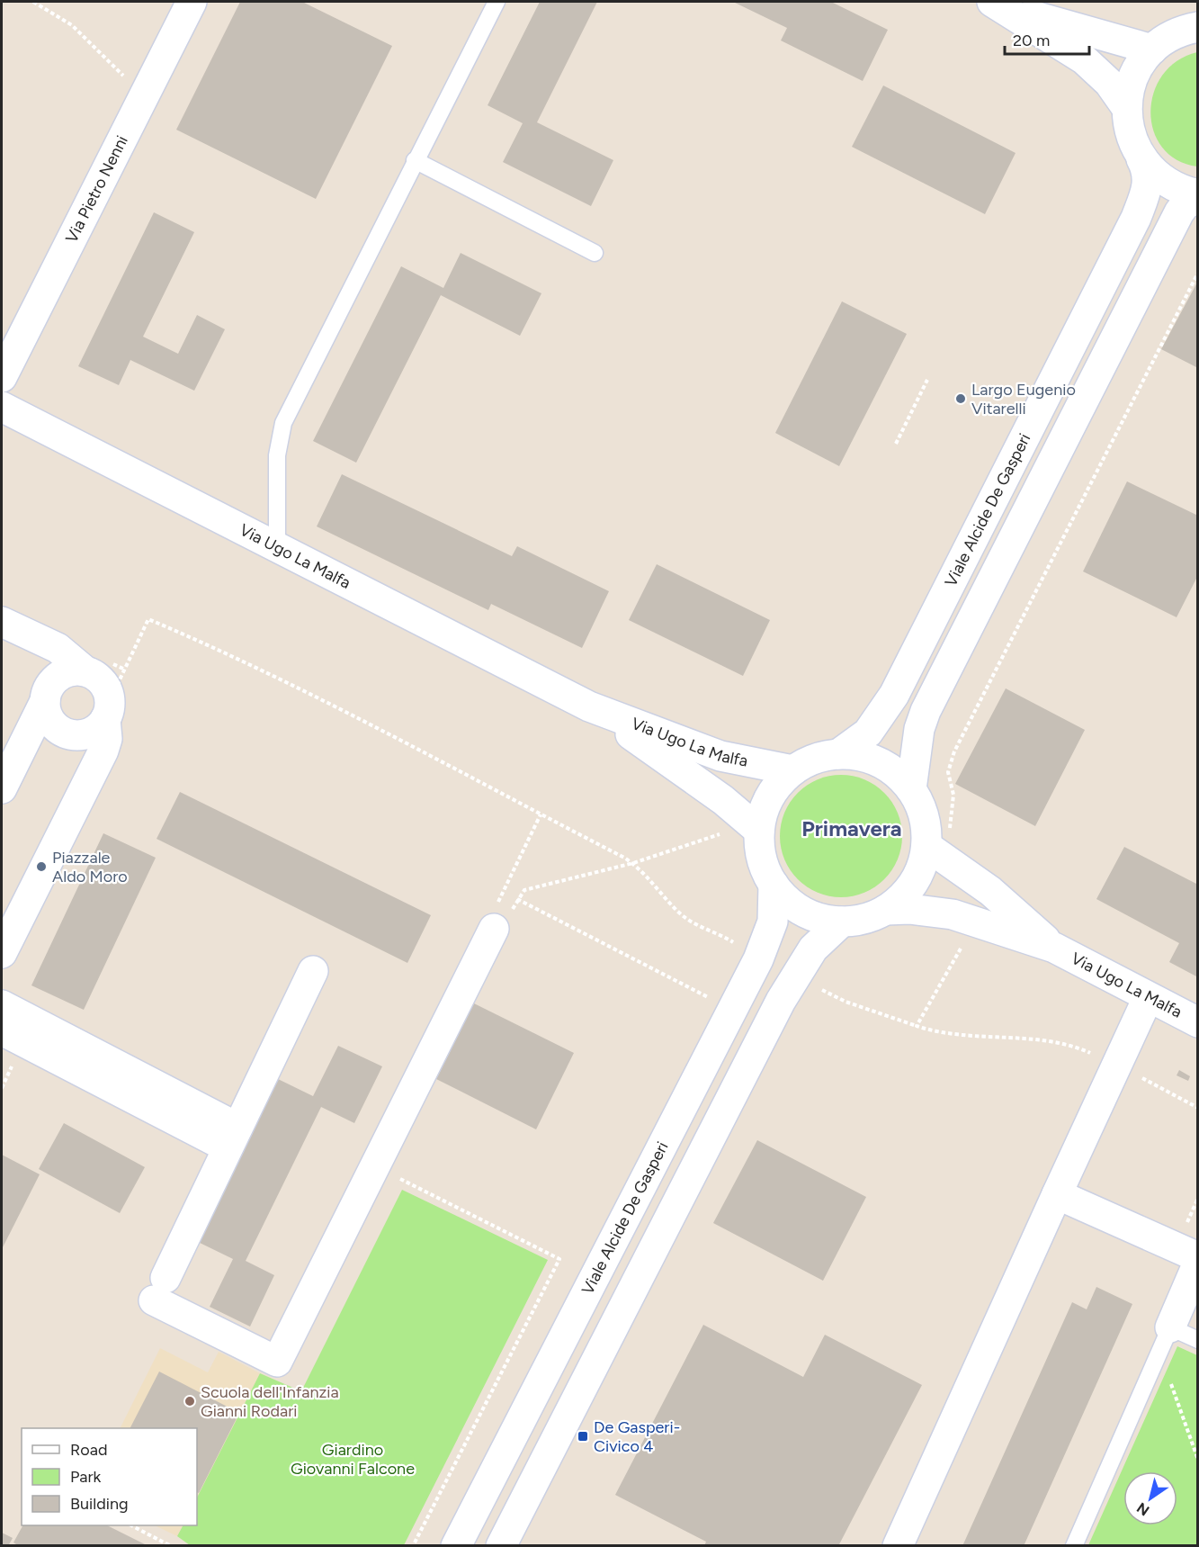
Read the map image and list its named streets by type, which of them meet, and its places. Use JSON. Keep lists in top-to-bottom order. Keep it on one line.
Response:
{"streets":{"street":["Via Pietro Nenni","Viale Alcide De Gasperi","Via Ugo La Malfa"]},"crossings":[["Viale Alcide De Gasperi","Via Ugo La Malfa"]],"districts":["Primavera"],"parks":["Giardino Giovanni Falcone"],"places":{"other":["Largo Eugenio Vitarelli","Piazzale Aldo Moro","Scuola dell'Infanzia Gianni Rodari"],"transit":["De Gasperi- Civico 4"]},"legend":["Road","Park","Building"],"scale_bar":"20 m","north":"bottom left"}
